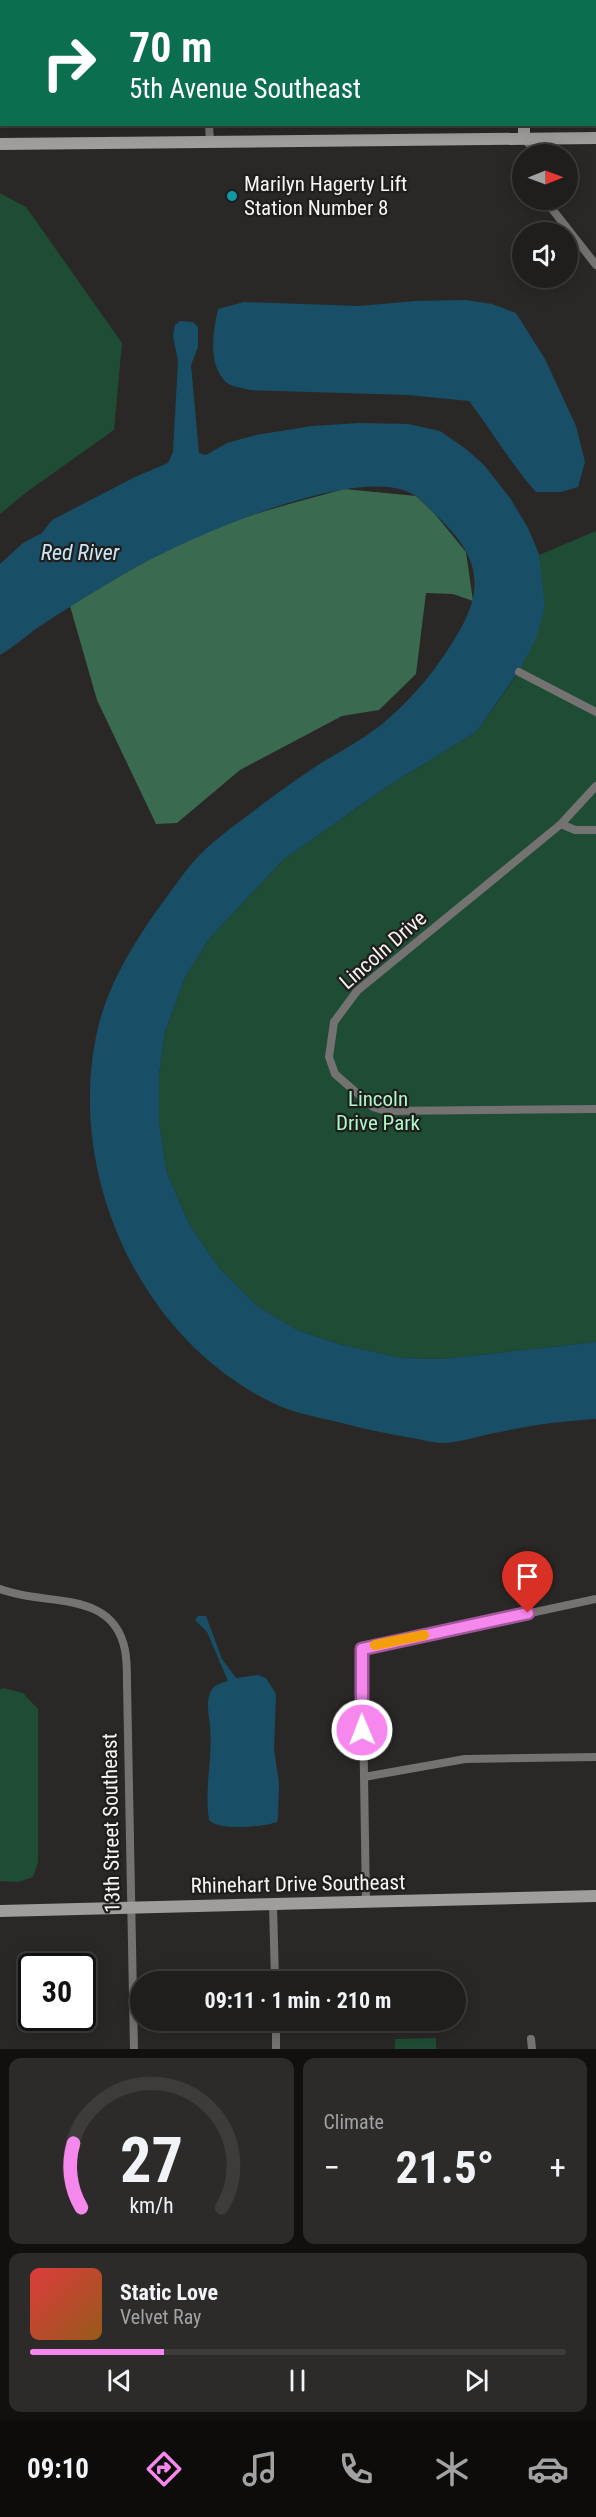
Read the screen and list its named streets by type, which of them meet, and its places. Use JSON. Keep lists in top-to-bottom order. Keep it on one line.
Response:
{"streets":{"street":["Lincoln Drive","13th Street Southeast","Rhinehart Drive Southeast"]},"crossings":[["13th Street Southeast","Rhinehart Drive Southeast"]],"water":["Red River"],"parks":["Lincoln Drive Park"],"places":["Marilyn Hagerty Lift Station Number 8"],"north":"right","page":{"turn":["70 m","5th Avenue Southeast"],"limit":"30","trip":"09:11 · 1 min · 210 m","tile":"Climate","heat":["−","21.5°","+"],"song":["Static Love","Velvet Ray"],"tabs":"09:10","gauge":["27","km/h"]}}
